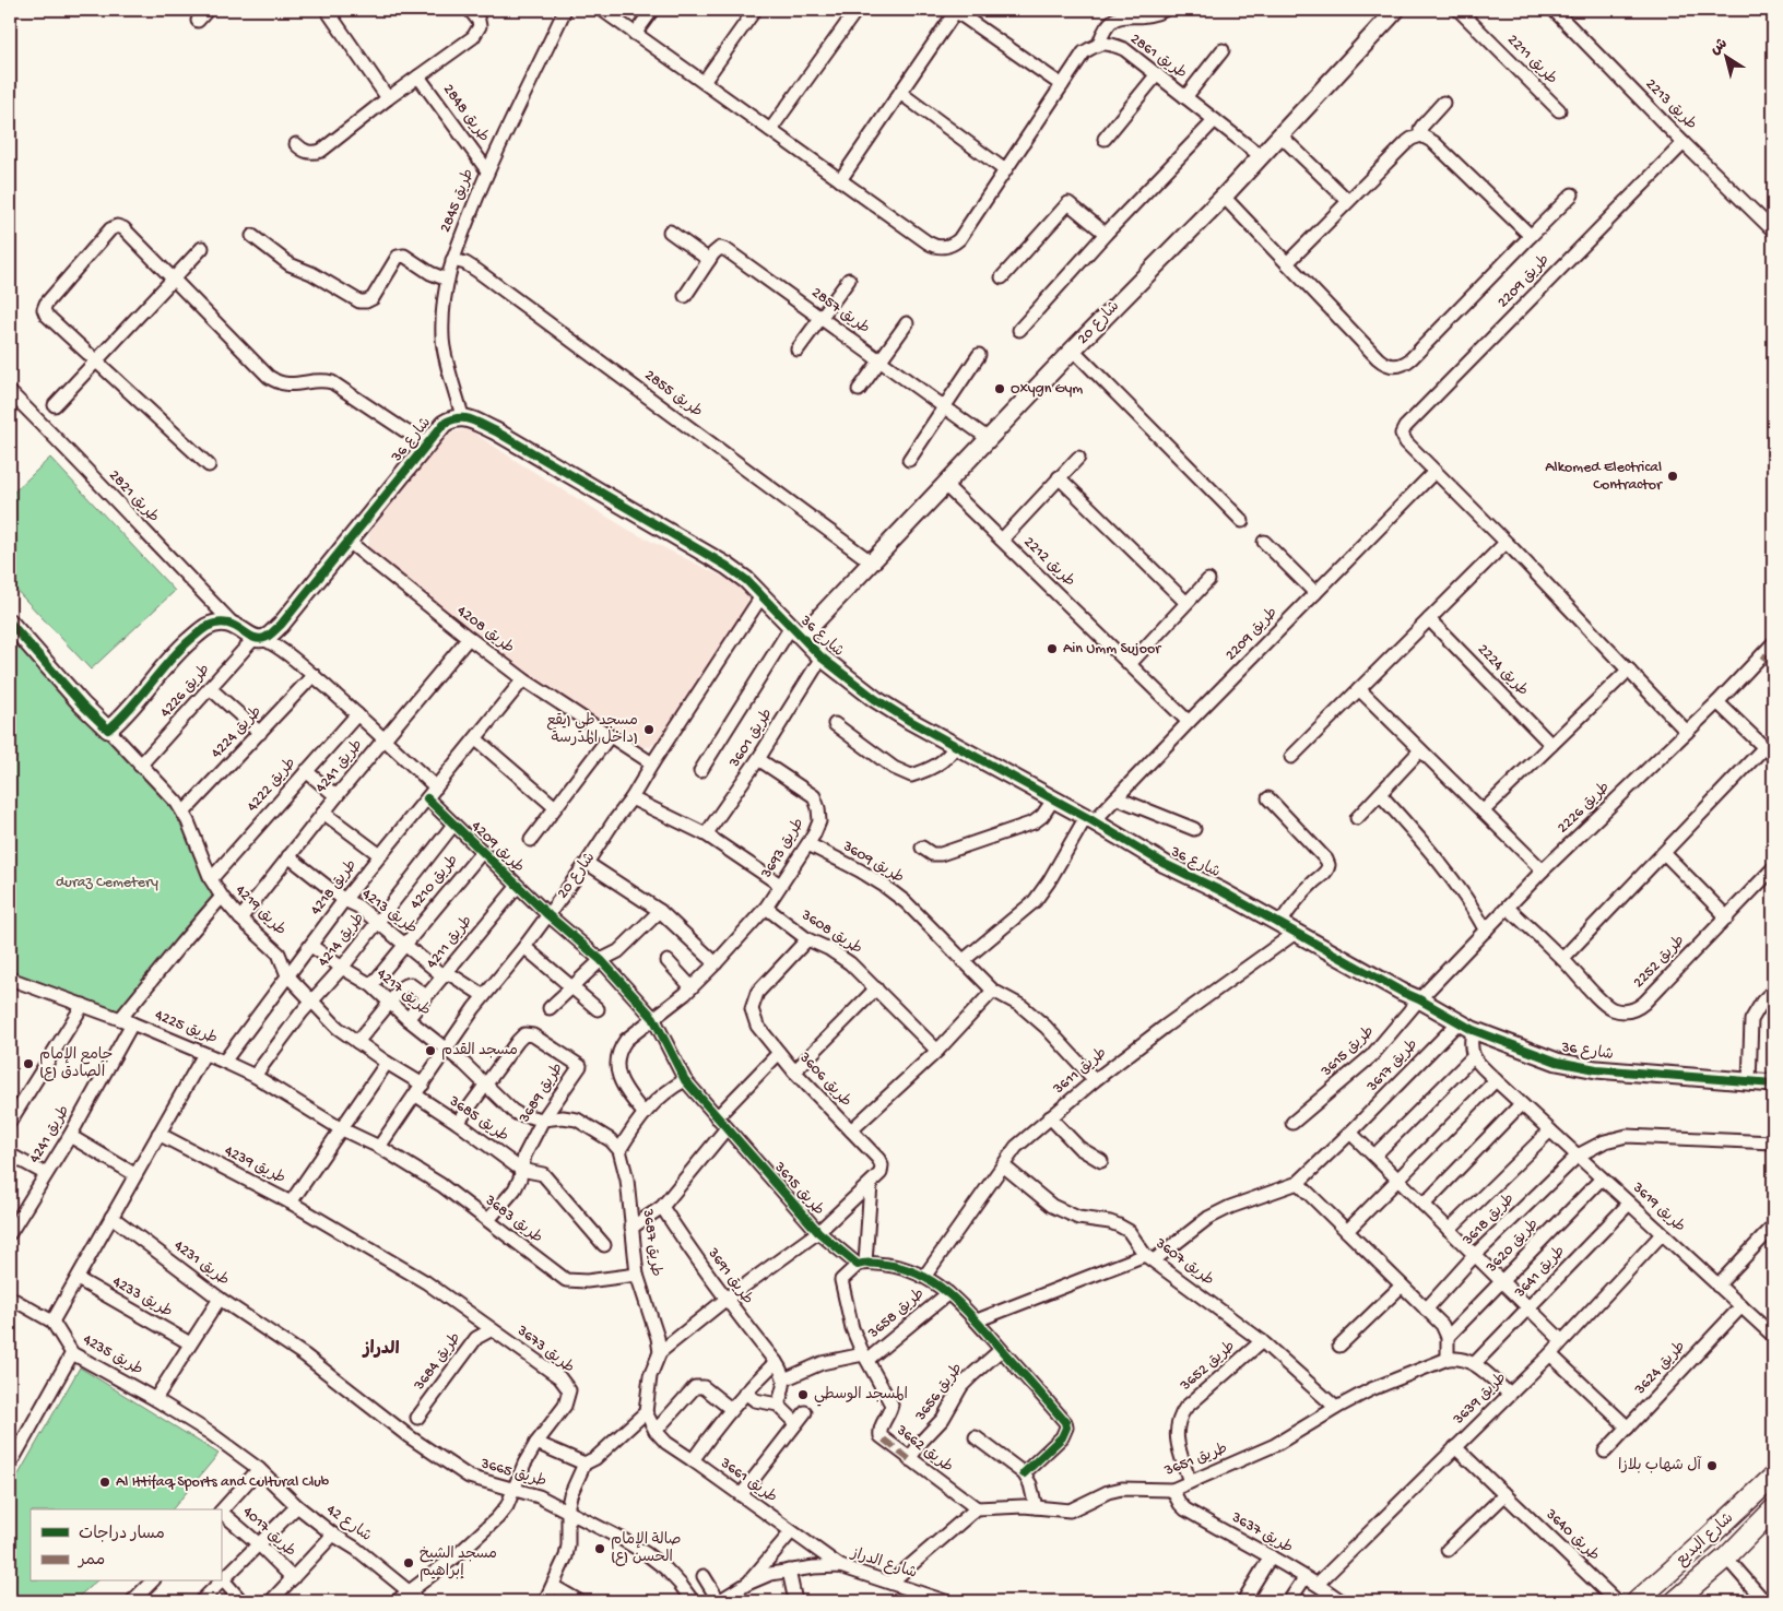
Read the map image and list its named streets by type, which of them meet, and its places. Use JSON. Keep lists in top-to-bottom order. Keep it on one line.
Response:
{"streets":{"main road":["شارع البديع"],"street":["طريق 2861","طريق 2211","طريق 2213","طريق 2848","طريق 2845","طريق 2209","طريق 2857","شارع 20","طريق 2855","شارع 36","طريق 2821","طريق 2212","طريق 4208","طريق 2224","طريق 4226","طريق 4224","طريق 3601","طريق 4241","طريق 4222","طريق 2226","طريق 4209","طريق 3693","طريق 3609","طريق 4210","طريق 4218","طريق 4219","طريق 4213","طريق 3608","طريق 4214","طريق 4211","طريق 2252","طريق 4217","طريق 4225","طريق 3615","طريق 3617","طريق 3611","طريق 3606","طريق 3689","طريق 3685","طريق 4239","طريق 3619","طريق 3683","طريق 3618","طريق 3687","طريق 3620","طريق 3607","طريق 4231","طريق 3641","طريق 3691","طريق 4233","طريق 3658","طريق 3673","طريق 4235","طريق 3684","طريق 3652","طريق 3624","طريق 3656","طريق 3639","طريق 3662","طريق 3651","طريق 3665","طريق 3661","شارع 42","طريق 4017","طريق 3637","طريق 3640","شارع الدراز"]},"crossings":[["طريق 2861","شارع 20"],["طريق 2213","طريق 2209"],["طريق 2848","طريق 2845"],["طريق 2845","طريق 2855"],["طريق 2845","شارع 36"],["طريق 2209","شارع 36"],["طريق 2209","طريق 2212"],["طريق 2209","طريق 2226"],["طريق 2857","شارع 20"],["شارع 20","طريق 2855"],["شارع 20","شارع 36"],["شارع 20","طريق 2212"],["شارع 20","طريق 4208"],["شارع 20","طريق 4209"],["شارع 20","طريق 4219"],["شارع 20","طريق 4213"],["شارع 20","طريق 4217"],["شارع 20","طريق 4225"],["شارع 20","طريق 3615"],["شارع 20","طريق 3685"],["شارع 20","طريق 3683"],["شارع 36","طريق 4208"],["شارع 36","طريق 4226"],["شارع 36","طريق 3601"],["شارع 36","طريق 2226"],["شارع 36","طريق 3615"],["شارع 36","طريق 3617"],["شارع 36","طريق 3611"],["طريق 4208","طريق 4241"],["طريق 4208","طريق 4218"],["طريق 4226","طريق 4219"],["طريق 4224","طريق 4219"],["طريق 3601","طريق 3693"],["طريق 4241","طريق 4219"],["طريق 4241","طريق 4213"],["طريق 4241","طريق 4225"],["طريق 4222","طريق 4219"],["طريق 2226","طريق 2252"],["طريق 2226","طريق 3615"],["طريق 4209","طريق 4210"],["طريق 4209","طريق 4218"],["طريق 4209","طريق 4214"],["طريق 4209","طريق 4211"],["طريق 4209","طريق 3615"],["طريق 3693","طريق 3609"],["طريق 3693","طريق 3608"],["طريق 3693","طريق 3615"],["طريق 3609","طريق 3611"],["طريق 4210","طريق 4213"],["طريق 4210","طريق 4217"],["طريق 4218","طريق 4219"],["طريق 4218","طريق 4213"],["طريق 4218","طريق 4217"],["طريق 4218","طريق 4225"],["طريق 4219","طريق 4214"],["طريق 4219","طريق 3685"],["طريق 4213","طريق 4214"],["طريق 4213","طريق 4211"],["طريق 3608","طريق 3606"],["طريق 4214","طريق 4217"],["طريق 4214","طريق 4225"],["طريق 4211","طريق 4217"],["طريق 4225","طريق 3683"],["طريق 3615","طريق 3606"],["طريق 3615","طريق 3658"],["طريق 3611","طريق 3607"],["طريق 3606","طريق 3687"],["طريق 3606","طريق 3691"],["طريق 3689","طريق 3685"],["طريق 3689","طريق 3683"],["طريق 4239","طريق 3673"],["طريق 3619","طريق 3618"],["طريق 3619","طريق 3620"],["طريق 3619","طريق 3641"],["طريق 3619","طريق 3624"],["طريق 3619","طريق 3639"],["طريق 3683","طريق 3687"],["طريق 3607","طريق 3652"],["طريق 3607","طريق 3651"],["طريق 4231","طريق 3665"],["طريق 3658","طريق 3662"],["طريق 3673","طريق 3684"],["طريق 3673","طريق 3665"],["طريق 3673","شارع 42"],["طريق 4235","شارع 42"],["طريق 3652","طريق 3651"],["طريق 3656","طريق 3662"],["طريق 3639","طريق 3637"],["طريق 3639","طريق 3640"],["طريق 3662","طريق 3651"],["طريق 3651","طريق 3637"],["طريق 3661","شارع الدراز"],["شارع 42","طريق 4017"]],"districts":["الدراز"],"parks":["duraz Cemetery"],"places":["Oxygn Gym","Alkomed Electrical Contractor","Ain Umm Sujoor","مسجد طي (يقع داخل المدرسة)","مسجد القدم","جامع الإمام الصادق (ع)","المسجد الوسطي","آل شهاب بلازا","Al Ittifaq Sports and Cultural Club","صالة الإمام الحسن (ع)","مسجد الشيخ إبراهيم"],"legend":["مسار دراجات","ممر"],"north":"top left"}
